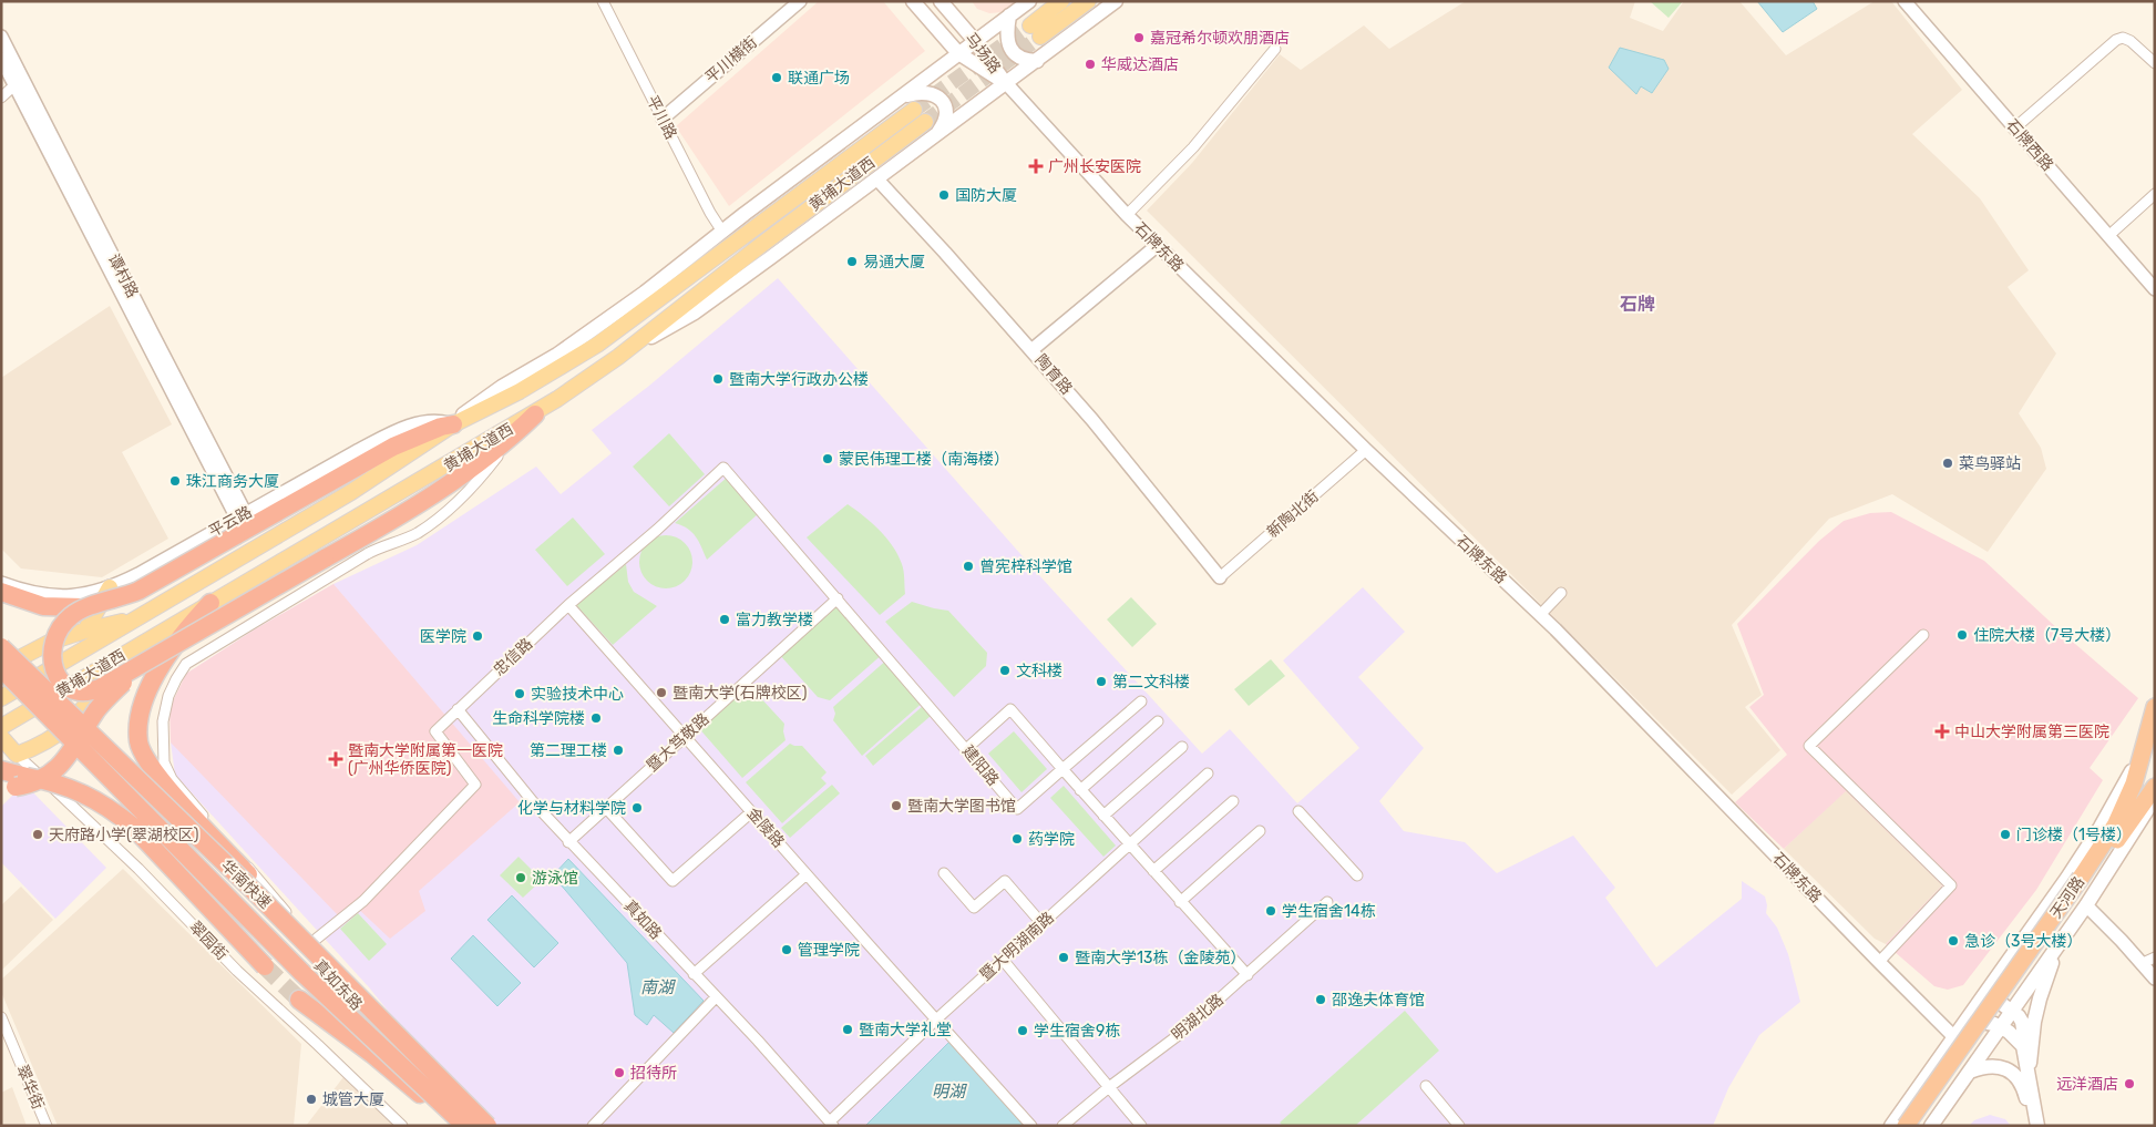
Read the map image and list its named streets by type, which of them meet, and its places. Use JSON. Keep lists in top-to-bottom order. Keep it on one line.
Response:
{"streets":{"highway":["华南快速","天河路"],"main road":["马场路","黄埔大道西"],"street":["平川横街","平川路","石牌西路","石牌东路","谭村路","陶育路","新陶北街","平云路","忠信路","暨大笃敬路","建阳路","金陵路","真如路","翠园街","暨大明湖南路","真如东路","明湖北路","翠华街"]},"crossings":[["马场路","石牌东路"],["平川横街","平川路"],["石牌东路","新陶北街"],["谭村路","平云路"],["陶育路","新陶北街"],["忠信路","建阳路"],["忠信路","金陵路"],["忠信路","真如路"],["忠信路","真如东路"],["暨大笃敬路","建阳路"],["暨大笃敬路","金陵路"],["暨大笃敬路","真如路"],["建阳路","金陵路"],["金陵路","暨大明湖南路"],["华南快速","真如东路"],["真如路","暨大明湖南路"]],"districts":["石牌"],"water":["南湖","明湖"],"places":{"other":["嘉冠希尔顿欢朋酒店","华威达酒店","联通广场","国防大厦","易通大厦","暨南大学行政办公楼","蒙民伟理工楼（南海楼）","菜鸟驿站","珠江商务大厦","曾宪梓科学馆","富力教学楼","住院大楼（7号大楼）","医学院","文科楼","第二文科楼","暨南大学(石牌校区)","实验技术中心","生命科学院楼","第二理工楼","暨南大学图书馆","化学与材料学院","天府路小学(翠湖校区)","门诊楼（1号楼）","药学院","游泳馆","学生宿舍14栋","急诊（3号大楼）","管理学院","暨南大学13栋（金陵苑）","邵逸夫体育馆","暨南大学礼堂","学生宿舍9栋","招待所","远洋酒店","城管大厦"],"health":["广州长安医院","中山大学附属第三医院","暨南大学附属第一医院 (广州华侨医院)"]}}
